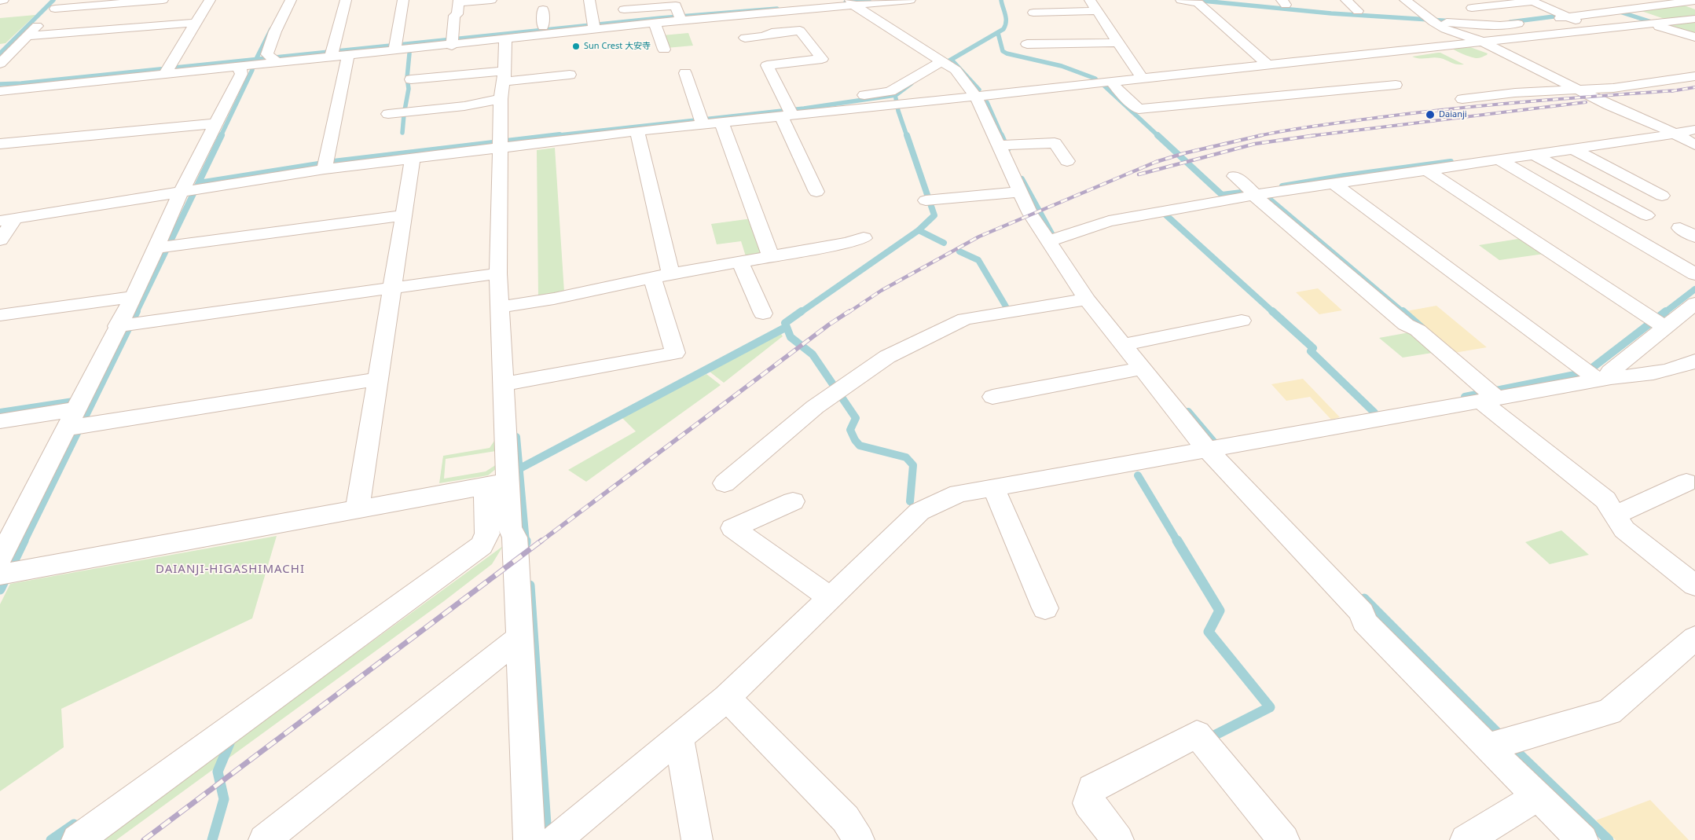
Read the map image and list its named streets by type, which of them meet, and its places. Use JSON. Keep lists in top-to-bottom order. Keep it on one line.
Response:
{"districts":["DAIANJI-HIGASHIMACHI"],"places":["Sun Crest 大安寺","Daianji"]}
